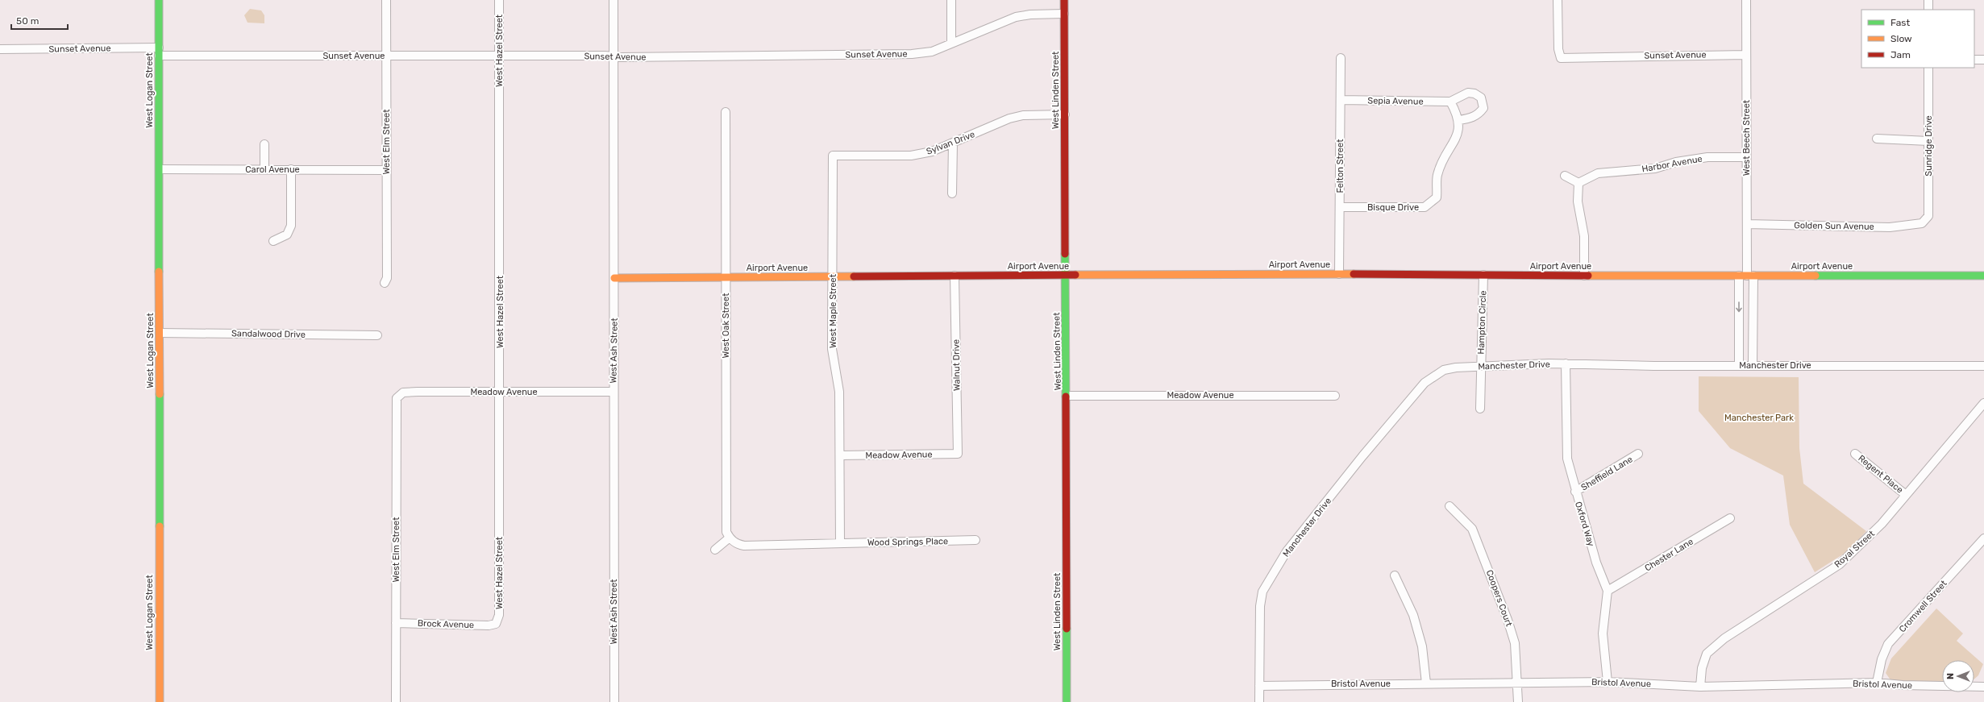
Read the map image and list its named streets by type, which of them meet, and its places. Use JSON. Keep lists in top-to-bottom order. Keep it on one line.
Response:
{"streets":{"street":["Sunset Avenue","West Hazel Street","West Logan Street","West Linden Street","Sepia Avenue","West Beech Street","West Elm Street","Sylvan Drive","Sunridge Drive","Harbor Avenue","Felton Street","Carol Avenue","Bisque Drive","Golden Sun Avenue","Airport Avenue","West Maple Street","Hampton Circle","West Oak Street","Sandalwood Drive","West Ash Street","Walnut Drive","Manchester Drive","Meadow Avenue","Sheffield Lane","Regent Place","Oxford Way","Wood Springs Place","Royal Street","Chester Lane","Coopers Court","Cromwell Street","Brock Avenue","Bristol Avenue"]},"crossings":[["Sunset Avenue","West Hazel Street"],["Sunset Avenue","West Logan Street"],["Sunset Avenue","West Linden Street"],["Sunset Avenue","West Beech Street"],["Sunset Avenue","West Elm Street"],["Sunset Avenue","West Ash Street"],["West Hazel Street","Meadow Avenue"],["West Hazel Street","Brock Avenue"],["West Logan Street","Carol Avenue"],["West Logan Street","Sandalwood Drive"],["West Linden Street","Sylvan Drive"],["West Linden Street","Airport Avenue"],["West Linden Street","Meadow Avenue"],["Sepia Avenue","Felton Street"],["Sepia Avenue","Bisque Drive"],["West Beech Street","Harbor Avenue"],["West Beech Street","Golden Sun Avenue"],["West Beech Street","Airport Avenue"],["West Beech Street","Manchester Drive"],["West Elm Street","Carol Avenue"],["West Elm Street","Meadow Avenue"],["West Elm Street","Brock Avenue"],["Sylvan Drive","West Maple Street"],["Sunridge Drive","Golden Sun Avenue"],["Felton Street","Bisque Drive"],["Felton Street","Airport Avenue"],["Airport Avenue","West Maple Street"],["Airport Avenue","Hampton Circle"],["Airport Avenue","West Oak Street"],["Airport Avenue","West Ash Street"],["Airport Avenue","Walnut Drive"],["West Maple Street","Meadow Avenue"],["West Maple Street","Wood Springs Place"],["Hampton Circle","Manchester Drive"],["West Oak Street","Wood Springs Place"],["West Ash Street","Meadow Avenue"],["Walnut Drive","Meadow Avenue"],["Manchester Drive","Oxford Way"],["Manchester Drive","Bristol Avenue"],["Sheffield Lane","Oxford Way"],["Regent Place","Royal Street"],["Oxford Way","Chester Lane"],["Oxford Way","Bristol Avenue"],["Royal Street","Bristol Avenue"],["Coopers Court","Bristol Avenue"],["Cromwell Street","Bristol Avenue"]],"parks":["Manchester Park"],"legend":["Fast","Slow","Jam"],"scale_bar":"50 m","north":"left"}
